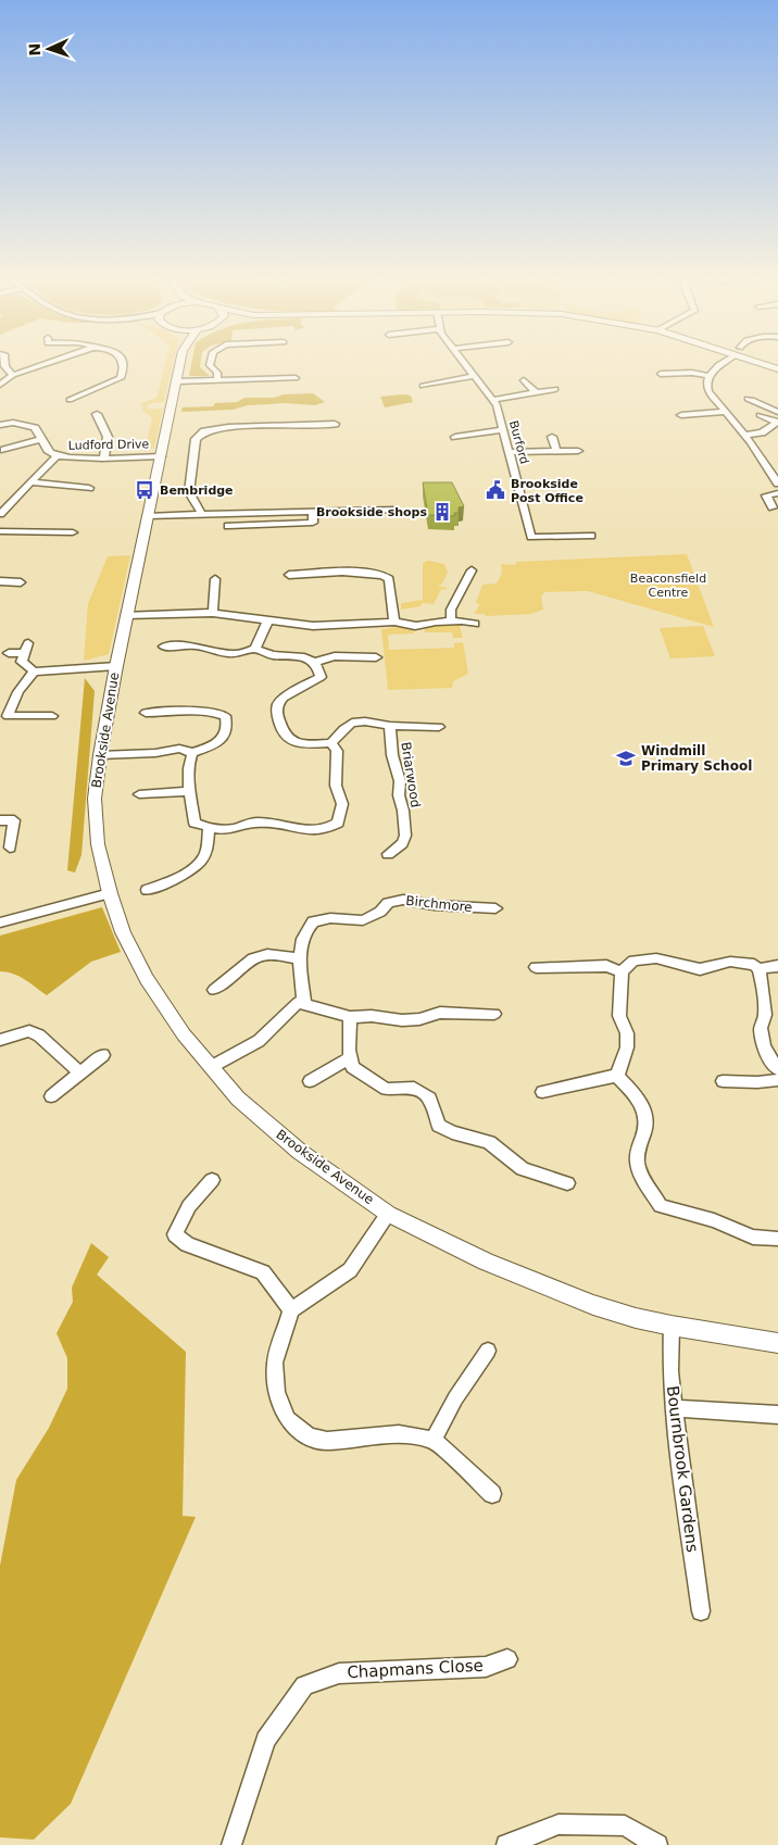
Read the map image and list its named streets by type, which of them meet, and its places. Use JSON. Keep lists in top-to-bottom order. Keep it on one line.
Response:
{"streets":{"street":["Burford","Ludford Drive","Brookside Avenue","Briarwood","Birchmore","Bournbrook Gardens","Chapmans Close"]},"crossings":[["Ludford Drive","Brookside Avenue"],["Brookside Avenue","Bournbrook Gardens"]],"parks":["Beaconsfield Centre"],"places":{"bus stop":["Bembridge"],"public building":["Brookside Post Office"],"building":["Brookside shops"],"school or university":["Windmill Primary School"]},"north":"left"}
